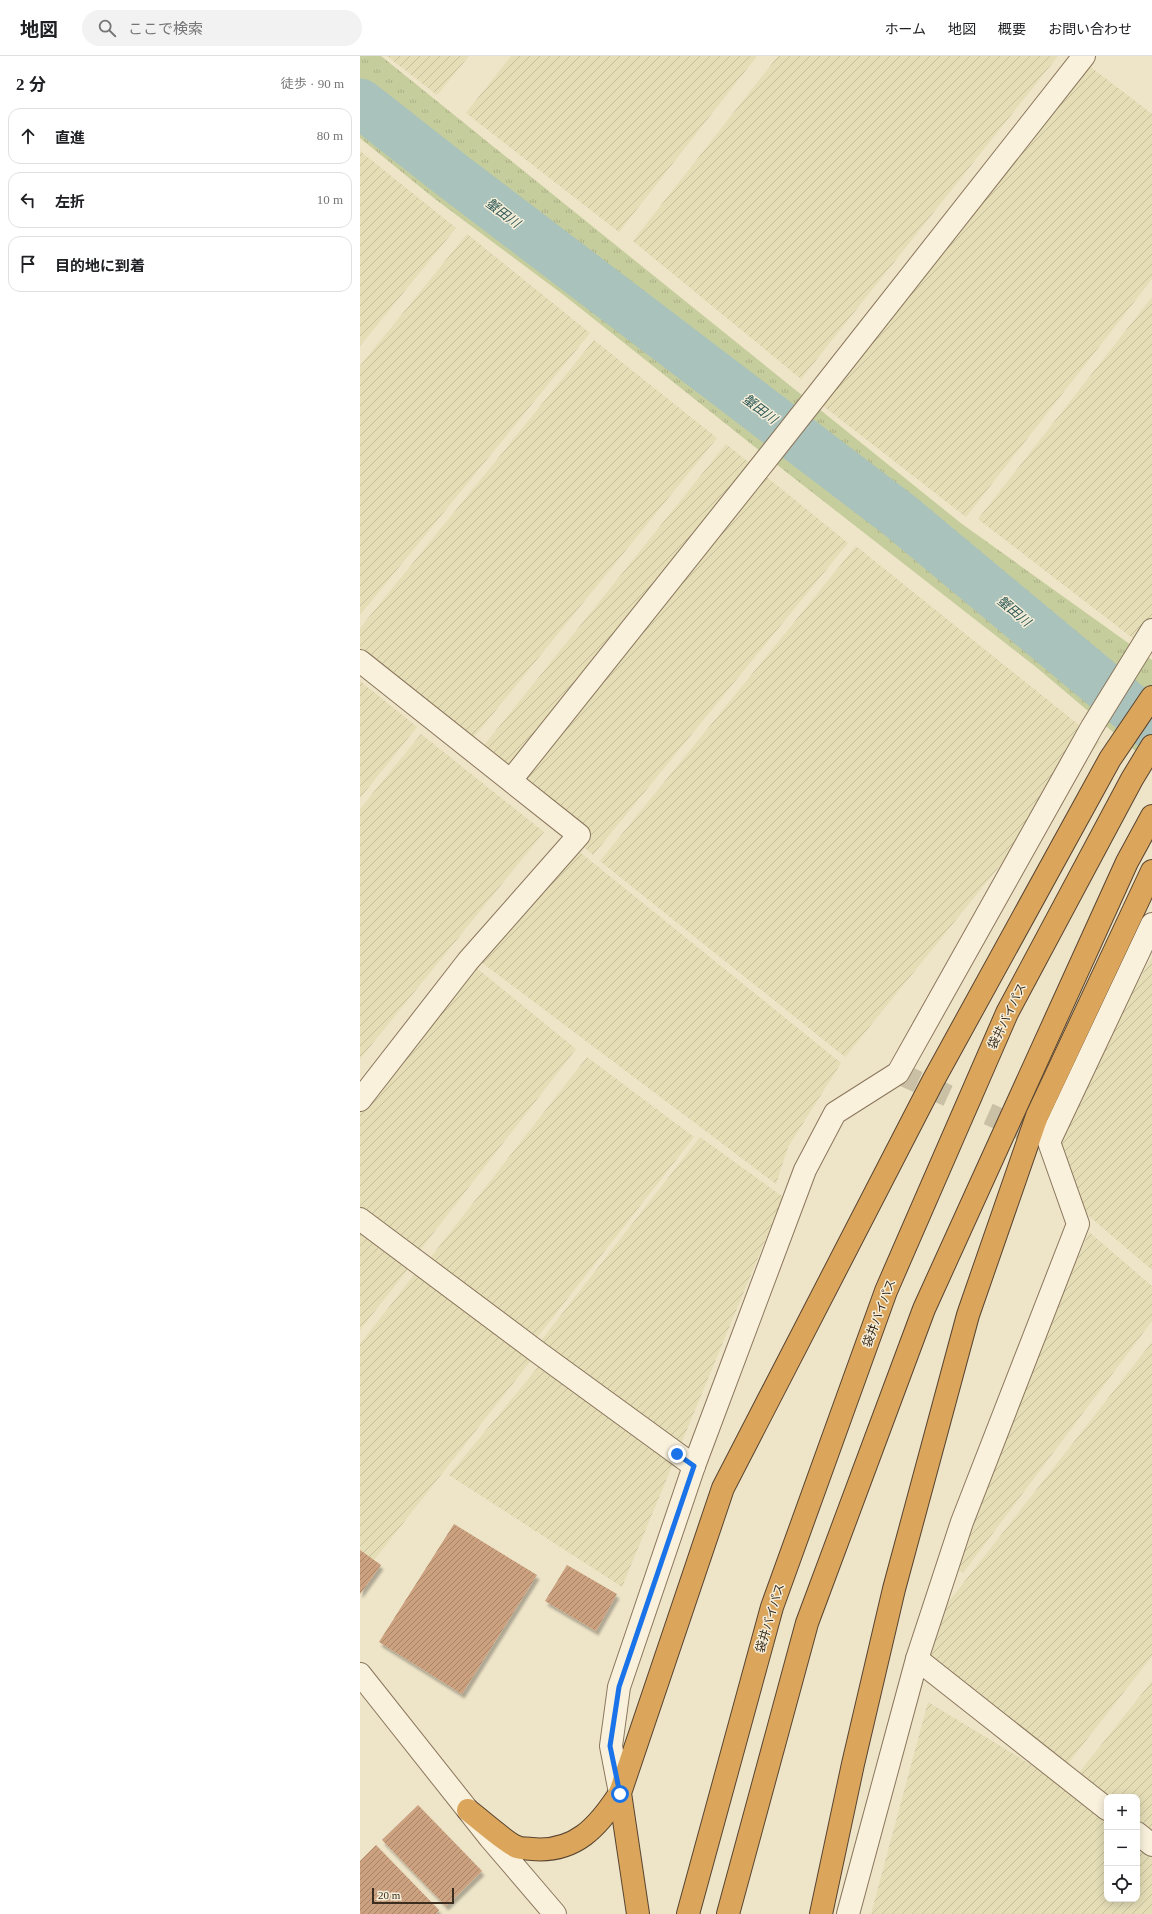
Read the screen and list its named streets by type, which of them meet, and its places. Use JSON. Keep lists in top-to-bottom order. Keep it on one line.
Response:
{"streets":{"highway":["袋井バイパス"]},"water":["蟹田川"],"scale_bar":"20 m","page":{"header":"地図","search":"ここで検索","nav":["ホーム","地図","概要","お問い合わせ"],"heading":["2 分","徒歩 · 90 m"],"list":[["直進","80 m"],["左折","10 m"],"目的地に到着"],"map_buttons":["+","−"],"scale":"20 m"}}
